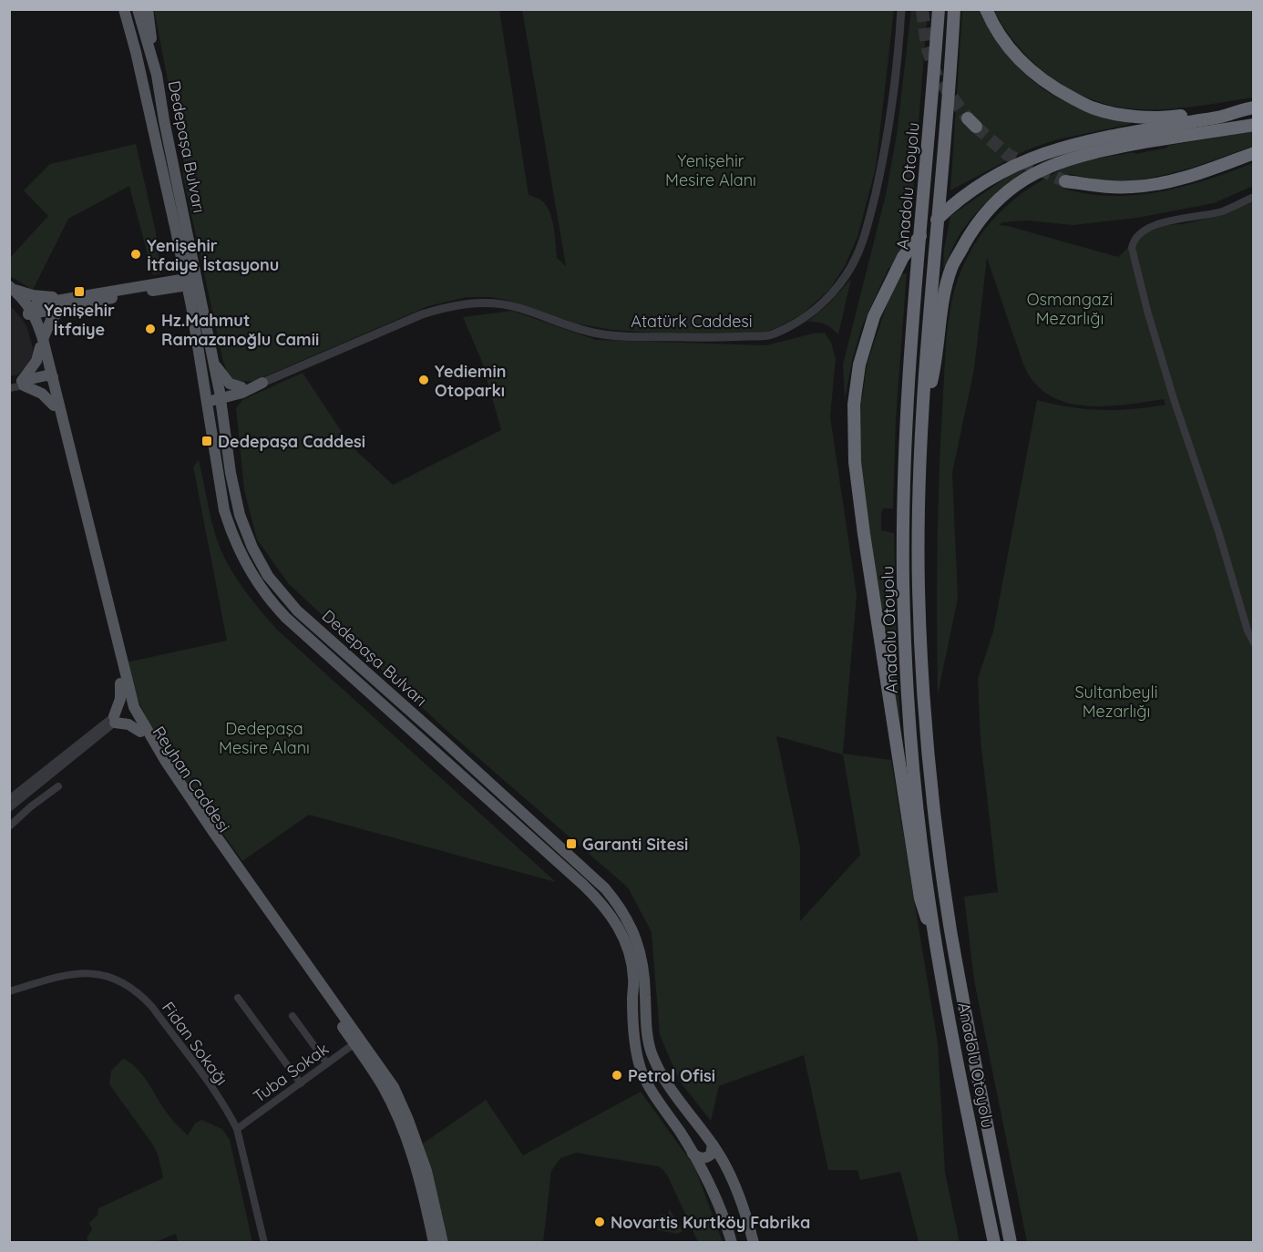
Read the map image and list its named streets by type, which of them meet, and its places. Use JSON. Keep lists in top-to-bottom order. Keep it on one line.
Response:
{"streets":{"highway":["Anadolu Otoyolu"],"main road":["Dedepaşa Bulvarı","Reyhan Caddesi"],"street":["Atatürk Caddesi","Fidan Sokağı","Tuba Sokak"]},"crossings":[["Reyhan Caddesi","Tuba Sokak"],["Fidan Sokağı","Tuba Sokak"]],"parks":["Yenişehir Mesire Alanı","Osmangazi Mezarlığı","Sultanbeyli Mezarlığı","Dedepaşa Mesire Alanı"],"places":{"other":["Yenişehir İtfaiye İstasyonu","Hz.Mahmut Ramazanoğlu Camii","Yediemin Otoparkı","Petrol Ofisi","Novartis Kurtköy Fabrika"],"transit":["Yenişehir İtfaiye","Dedepaşa Caddesi","Garanti Sitesi"]}}
